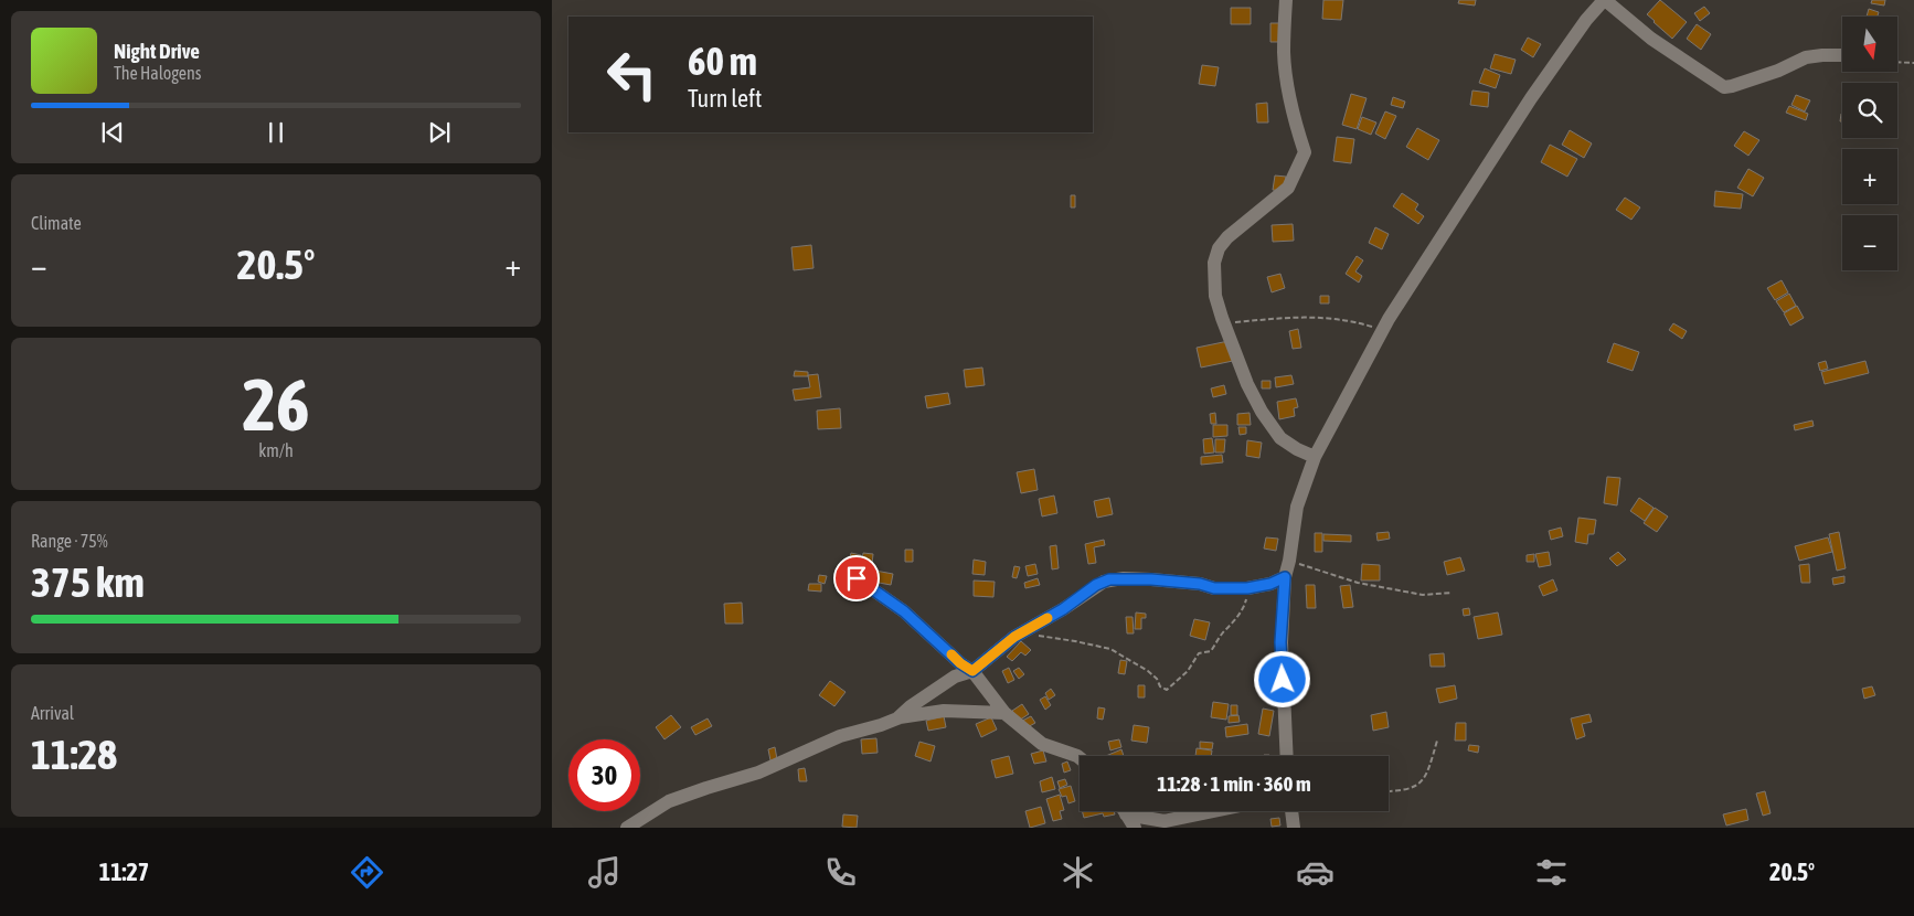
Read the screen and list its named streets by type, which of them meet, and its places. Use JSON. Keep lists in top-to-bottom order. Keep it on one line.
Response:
{"north":"bottom","page":{"map_buttons":["+","−"],"turn":["60 m","Turn left"],"song":["Night Drive","The Halogens"],"tile":["Climate",["26","km/h"],["Range · 75%","375 km"],["Arrival","11:28"]],"heat":["−","20.5°","+"],"limit":"30","trip":"11:28 · 1 min · 360 m","tabs":["11:27","20.5°"]}}
